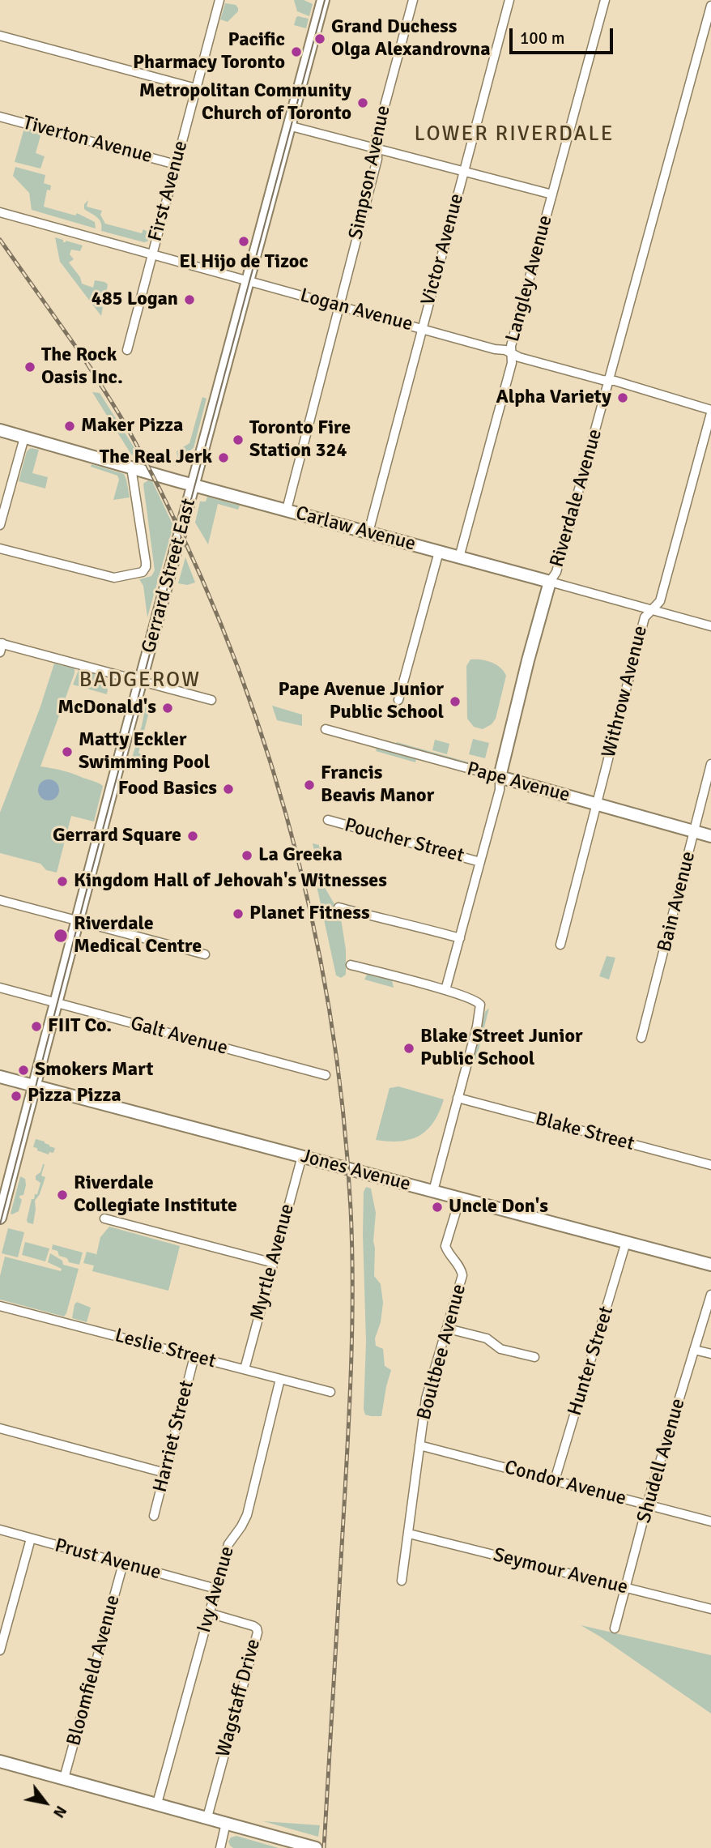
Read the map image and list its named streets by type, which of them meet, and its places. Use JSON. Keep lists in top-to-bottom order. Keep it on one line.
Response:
{"streets":{"main road":["Riverdale Avenue","Carlaw Avenue","Gerrard Street East","Pape Avenue","Jones Avenue"],"street":["Tiverton Avenue","Simpson Avenue","First Avenue","Victor Avenue","Langley Avenue","Logan Avenue","Withrow Avenue","Poucher Street","Bain Avenue","Galt Avenue","Blake Street","Myrtle Avenue","Leslie Street","Boultbee Avenue","Hunter Street","Harriet Street","Shudell Avenue","Condor Avenue","Prust Avenue","Seymour Avenue","Ivy Avenue","Bloomfield Avenue","Wagstaff Drive"]},"crossings":[["Tiverton Avenue","First Avenue"],["Simpson Avenue","Logan Avenue"],["Simpson Avenue","Carlaw Avenue"],["First Avenue","Logan Avenue"],["Victor Avenue","Logan Avenue"],["Victor Avenue","Carlaw Avenue"],["Langley Avenue","Logan Avenue"],["Langley Avenue","Carlaw Avenue"],["Logan Avenue","Riverdale Avenue"],["Logan Avenue","Gerrard Street East"],["Logan Avenue","Withrow Avenue"],["Riverdale Avenue","Carlaw Avenue"],["Riverdale Avenue","Pape Avenue"],["Riverdale Avenue","Poucher Street"],["Carlaw Avenue","Gerrard Street East"],["Carlaw Avenue","Withrow Avenue"],["Gerrard Street East","Galt Avenue"],["Gerrard Street East","Jones Avenue"],["Withrow Avenue","Pape Avenue"],["Pape Avenue","Bain Avenue"],["Jones Avenue","Myrtle Avenue"],["Jones Avenue","Boultbee Avenue"],["Jones Avenue","Hunter Street"],["Myrtle Avenue","Leslie Street"],["Leslie Street","Harriet Street"],["Leslie Street","Ivy Avenue"],["Boultbee Avenue","Condor Avenue"],["Boultbee Avenue","Seymour Avenue"],["Hunter Street","Condor Avenue"],["Shudell Avenue","Condor Avenue"],["Shudell Avenue","Seymour Avenue"],["Prust Avenue","Ivy Avenue"],["Prust Avenue","Bloomfield Avenue"],["Ivy Avenue","Wagstaff Drive"]],"districts":["LOWER RIVERDALE","BADGEROW"],"places":["Grand Duchess Olga Alexandrovna","Pacific Pharmacy Toronto","Metropolitan Community Church of Toronto","El Hijo de Tizoc","485 Logan","The Rock Oasis Inc.","Alpha Variety","Maker Pizza","Toronto Fire Station 324","The Real Jerk","Pape Avenue Junior Public School","McDonald's","Matty Eckler Swimming Pool","Francis Beavis Manor","Food Basics","Gerrard Square","La Greeka","Kingdom Hall of Jehovah's Witnesses","Planet Fitness","Riverdale Medical Centre","FIIT Co.","Blake Street Junior Public School","Smokers Mart","Pizza Pizza","Riverdale Collegiate Institute","Uncle Don's"],"scale_bar":"100 m","north":"bottom right"}
